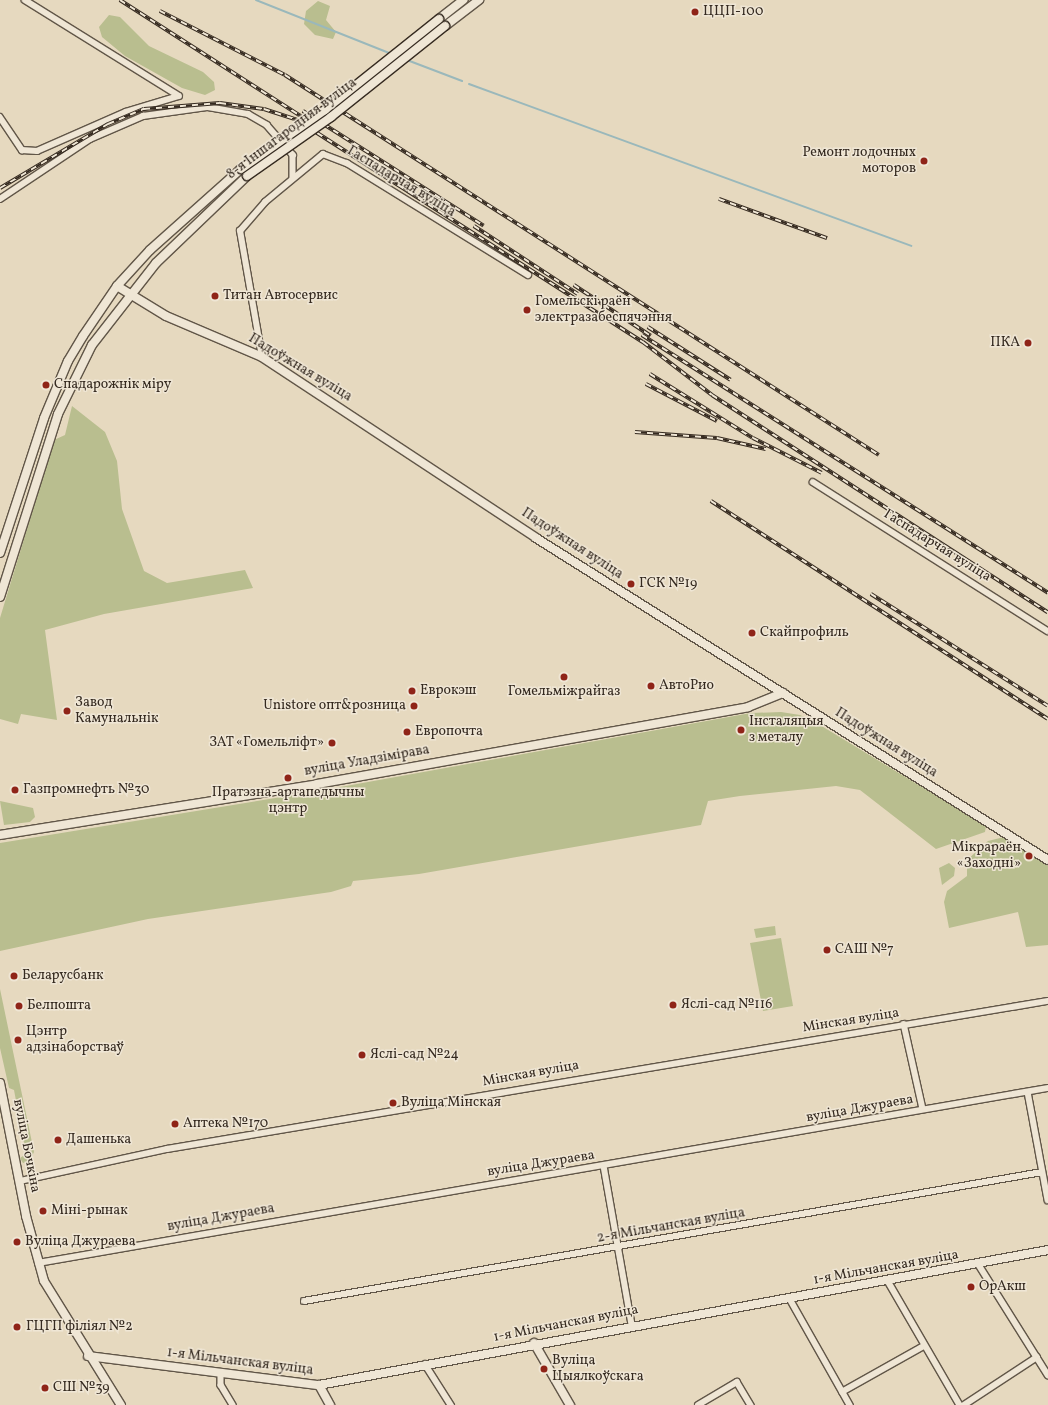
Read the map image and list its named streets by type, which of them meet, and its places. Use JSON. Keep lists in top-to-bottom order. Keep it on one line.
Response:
{"streets":{"main road":["8-я Іншагародняя вуліца","Падоўжная вуліца","вуліца Уладзімірава","вуліца Бочкіна","1-я Мільчанская вуліца"],"street":["Гаспадарчая вуліца","Мінская вуліца","вуліца Джураева","2-я Мільчанская вуліца"]},"crossings":[["8-я Іншагародняя вуліца","Падоўжная вуліца"],["Гаспадарчая вуліца","Падоўжная вуліца"],["Падоўжная вуліца","вуліца Уладзімірава"],["Мінская вуліца","вуліца Бочкіна"],["вуліца Джураева","вуліца Бочкіна"],["вуліца Бочкіна","1-я Мільчанская вуліца"]],"places":["ЦЦП-100","Ремонт лодочных моторов","Титан Автосервис","Гомельскі раён электразабеспячэння","ПКА","Спадарожнік міру","ГСК №19","Скайпрофиль","Гомельміжрайгаз","АвтоРио","Еврокэш","Unistore опт&розница","Завод Камунальнік","Інсталяцыя з металу","Европочта","ЗАТ «Гомельліфт»","Пратэзна-артапедычны цэнтр","Газпромнефть №30","Мікрараён «Заходні»","САШ №7","Беларусбанк","Яслі-сад №116","Белпошта","Цэнтр адзінаборстваў","Яслі-сад №24","Вуліца Мінская","Аптека №170","Дашенька","Міні-рынак","Вуліца Джураева","ОрАкш","ГЦГП філіял №2","Вуліца Цыялкоўскага","СШ №39"]}
